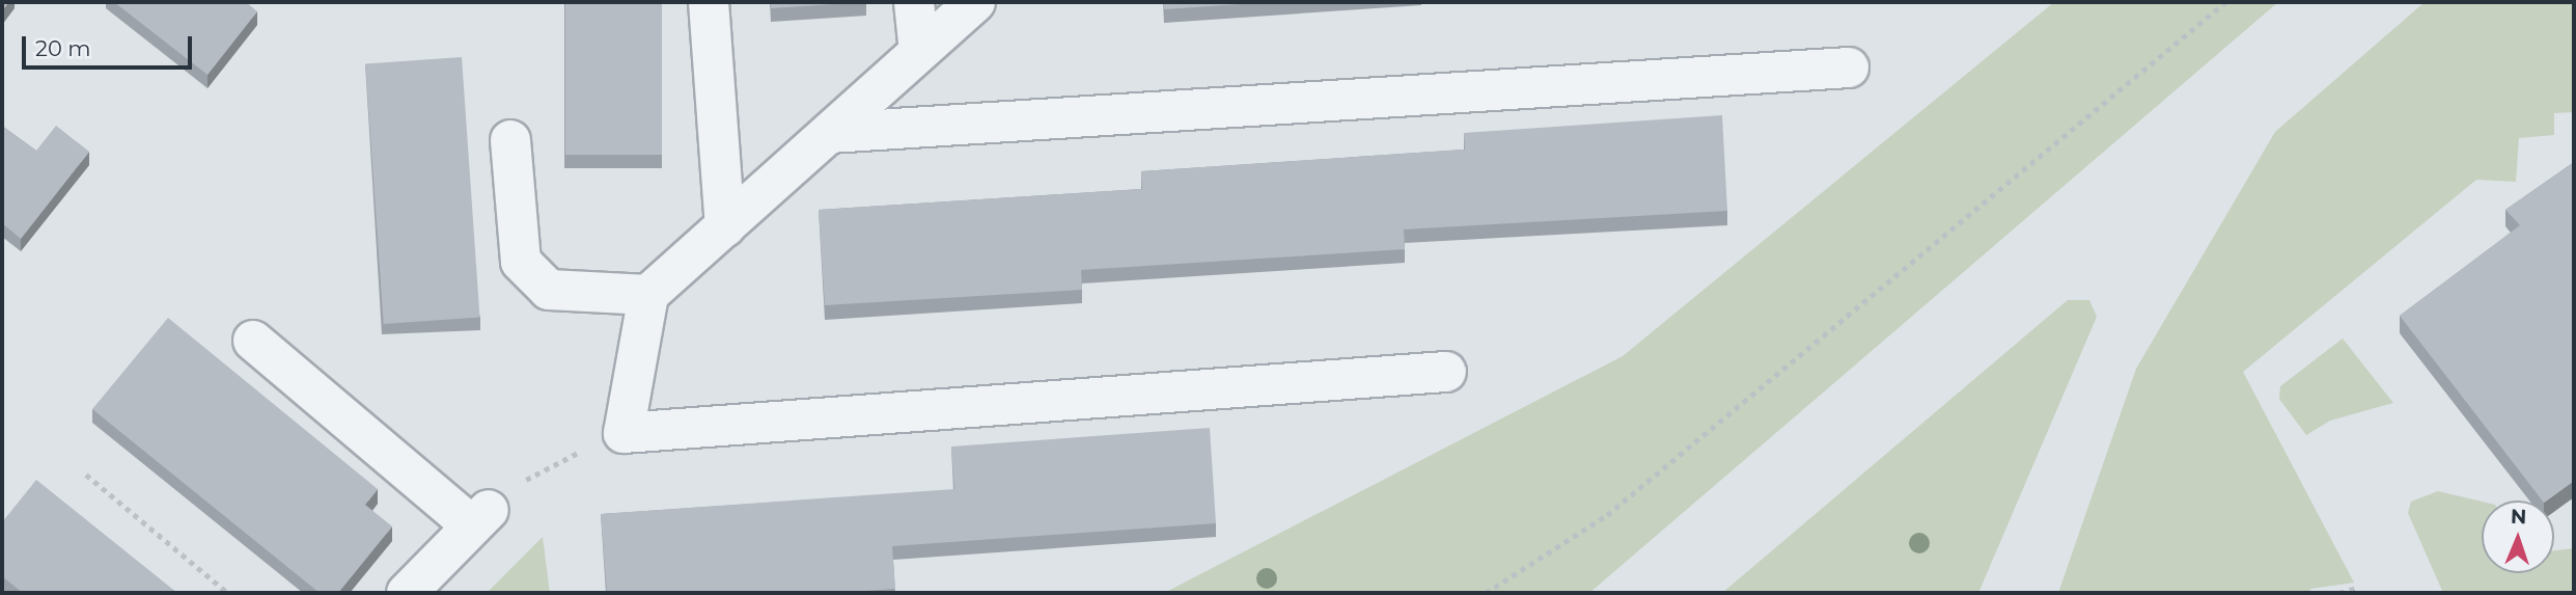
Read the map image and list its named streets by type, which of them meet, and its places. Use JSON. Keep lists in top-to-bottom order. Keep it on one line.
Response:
{"scale_bar":"20 m","north":"top"}
